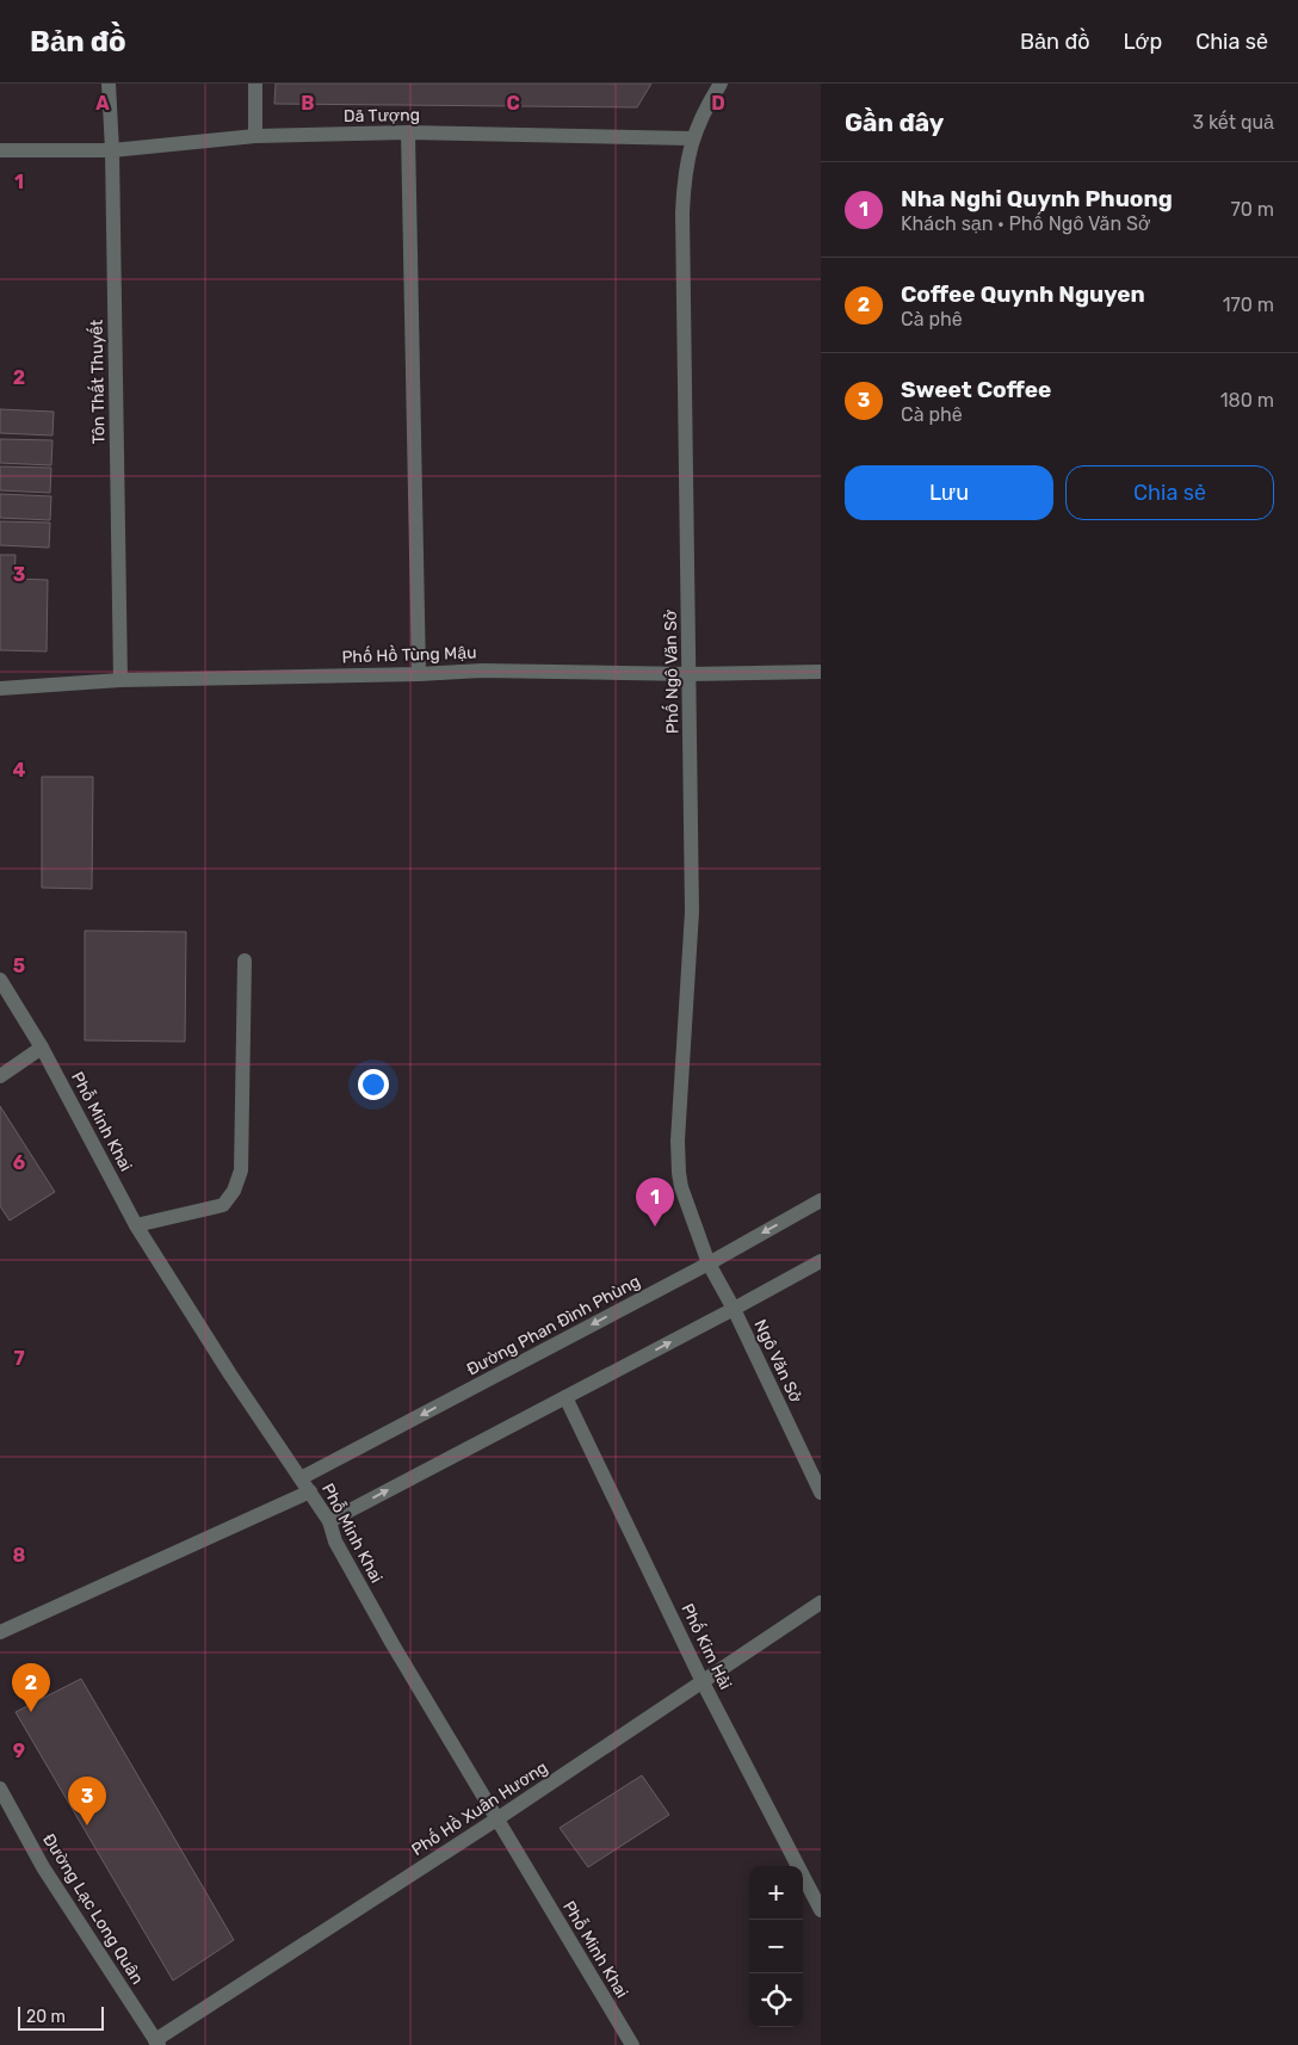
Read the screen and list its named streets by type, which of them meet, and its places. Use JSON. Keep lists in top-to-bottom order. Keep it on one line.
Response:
{"streets":{"street":["Dã Tượng","Tôn Thất Thuyết","Phố Hồ Tùng Mậu","Phố Ngô Văn Sở","Phỗ Minh Khai","Đường Phan Đình Phùng","Ngô Văn Sở","Phố Kim Hải","Phố Hồ Xuân Hương","Đường Lạc Long Quân"]},"crossings":[["Dã Tượng","Tôn Thất Thuyết"],["Dã Tượng","Phố Ngô Văn Sở"],["Tôn Thất Thuyết","Phố Hồ Tùng Mậu"],["Phố Hồ Tùng Mậu","Phố Ngô Văn Sở"],["Phố Ngô Văn Sở","Đường Phan Đình Phùng"],["Phố Ngô Văn Sở","Ngô Văn Sở"],["Phỗ Minh Khai","Đường Phan Đình Phùng"],["Phỗ Minh Khai","Phố Hồ Xuân Hương"],["Phố Kim Hải","Phố Hồ Xuân Hương"],["Phố Hồ Xuân Hương","Đường Lạc Long Quân"]],"scale_bar":"20 m","page":{"header":"Bản đồ","nav":["Bản đồ","Lớp","Chia sẻ"],"heading":["Gần đây","3 kết quả"],"list":[{"mark":"1","name":"Nha Nghi Quynh Phuong","note":"Khách sạn · Phố Ngô Văn Sở","value":"70 m"},{"mark":"2","name":"Coffee Quynh Nguyen","note":"Cà phê","value":"170 m"},{"mark":"3","name":"Sweet Coffee","note":"Cà phê","value":"180 m"}],"buttons":["Lưu","Chia sẻ"],"pins":["1","2","3"],"map_buttons":["+","−"],"scale":"20 m"},"grid":{"columns":["A","B","C","D"],"rows":["1","2","3","4","5","6","7","8","9"]}}
